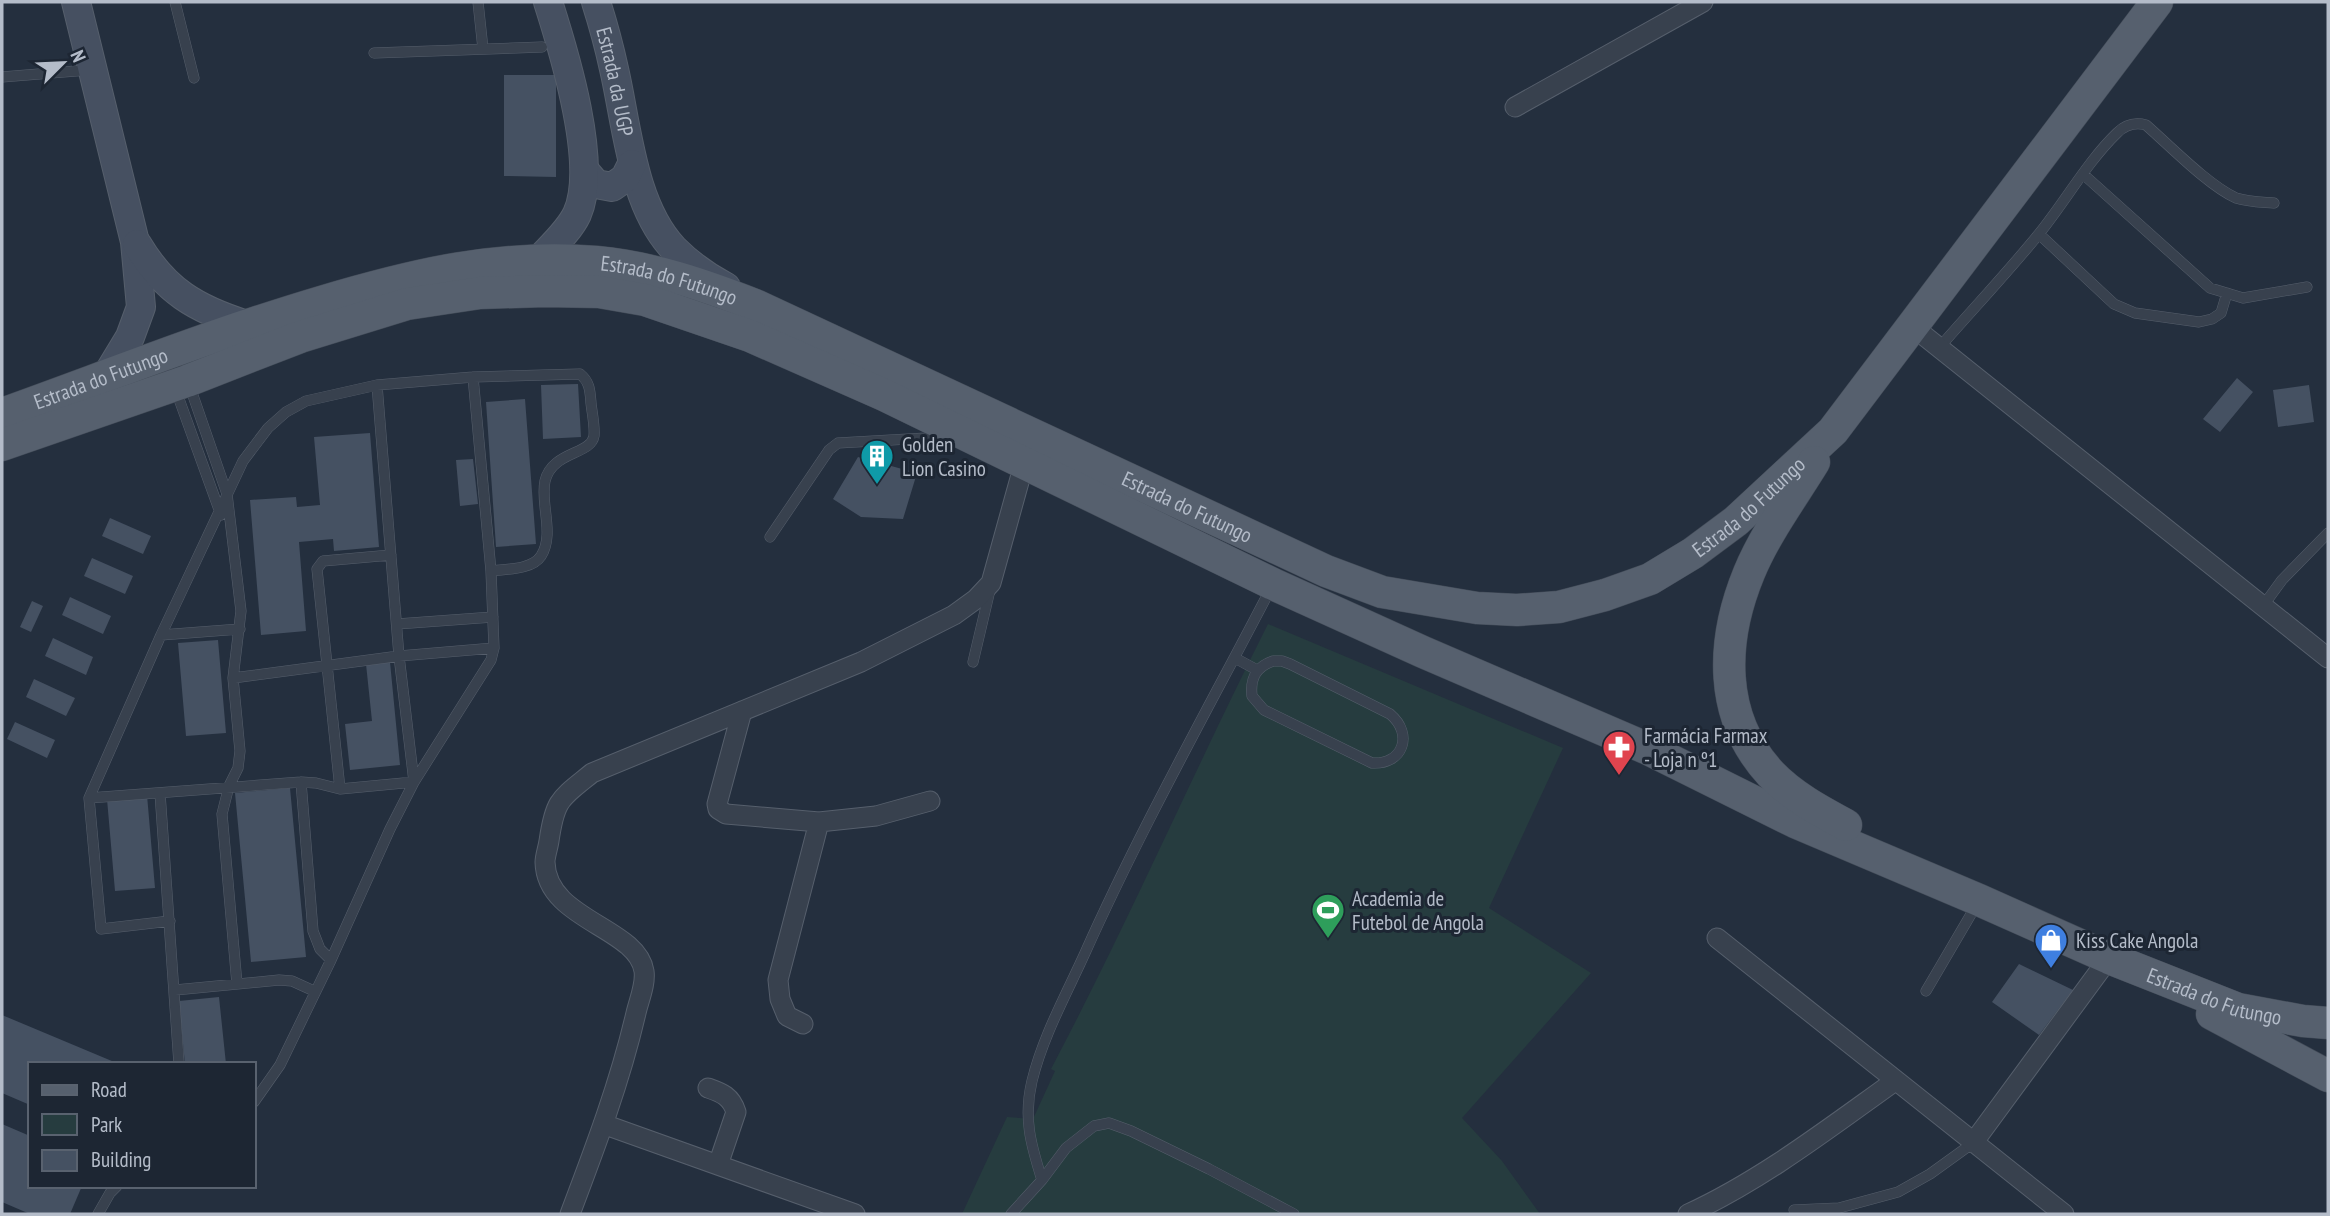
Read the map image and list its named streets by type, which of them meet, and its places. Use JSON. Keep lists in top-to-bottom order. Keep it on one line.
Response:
{"streets":{"main road":["Estrada do Futungo"],"street":["Estrada da UGP"]},"crossings":[["Estrada da UGP","Estrada do Futungo"]],"places":{"building":["Golden Lion Casino"],"pharmacy":["Farmácia Farmax - Loja n º1"],"sports":["Academia de Futebol de Angola"],"shop":["Kiss Cake Angola"]},"legend":["Road","Park","Building"],"north":"top right"}
